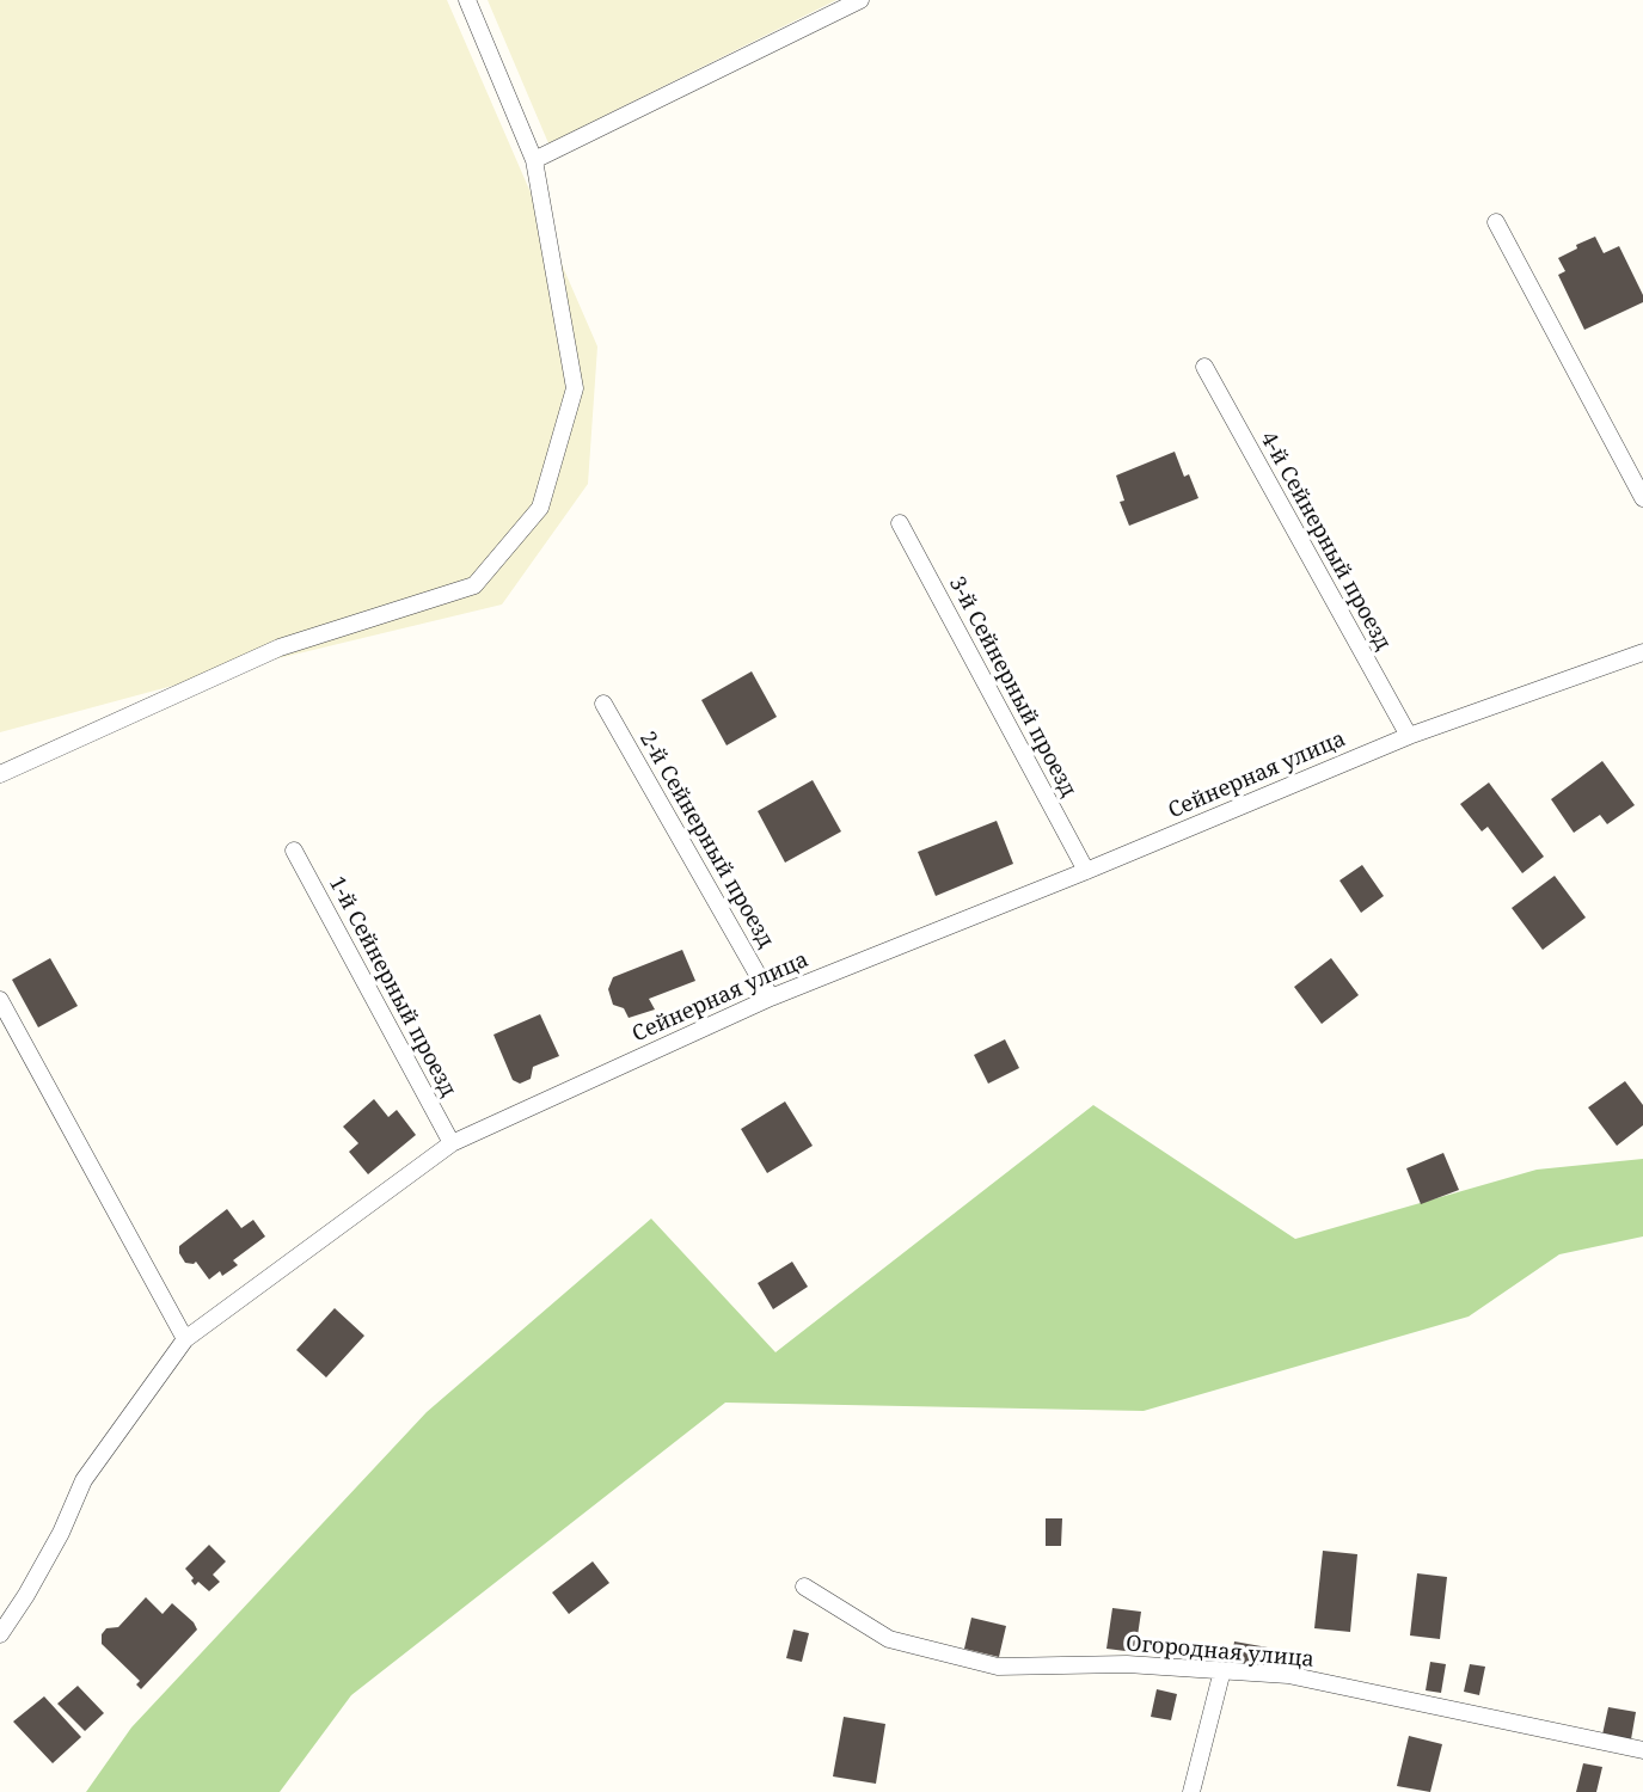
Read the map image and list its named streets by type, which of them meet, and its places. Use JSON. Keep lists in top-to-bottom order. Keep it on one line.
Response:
{"streets":{"lane":["4-й Сейнерный проезд","3-й Сейнерный проезд","Сейнерная улица","2-й Сейнерный проезд","1-й Сейнерный проезд","Огородная улица"]},"crossings":[["4-й Сейнерный проезд","Сейнерная улица"],["3-й Сейнерный проезд","Сейнерная улица"],["Сейнерная улица","2-й Сейнерный проезд"],["Сейнерная улица","1-й Сейнерный проезд"]]}
